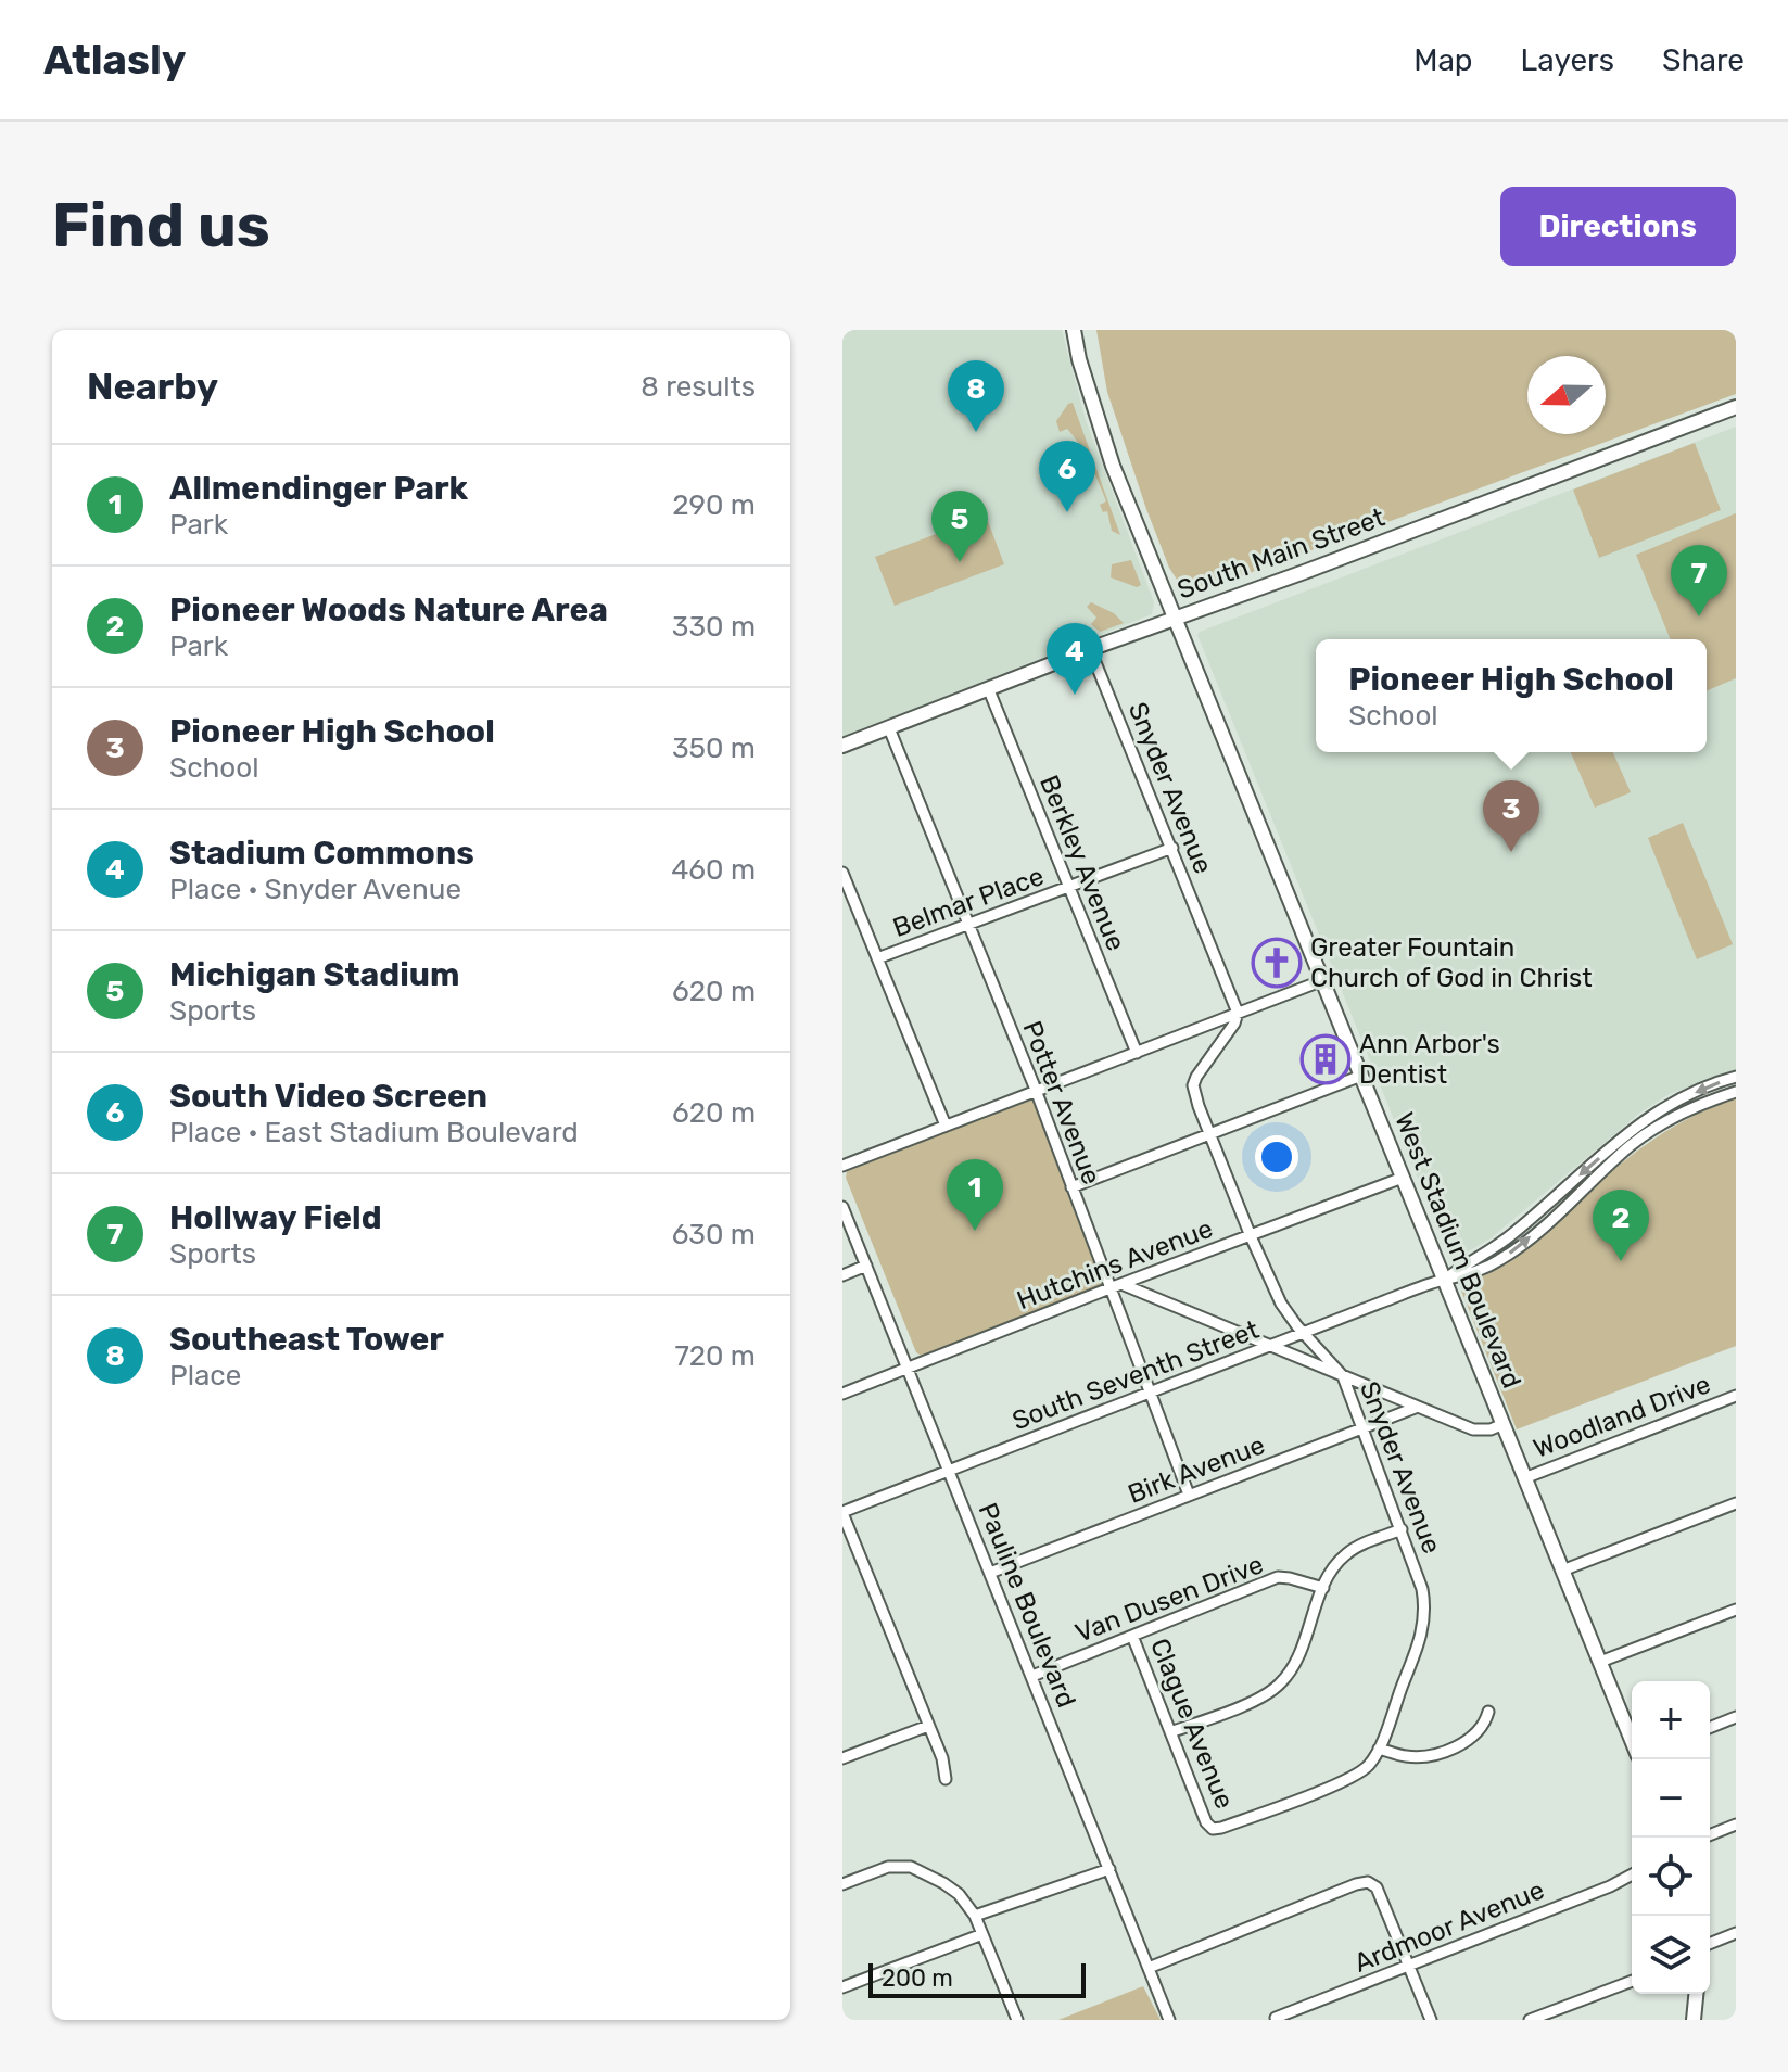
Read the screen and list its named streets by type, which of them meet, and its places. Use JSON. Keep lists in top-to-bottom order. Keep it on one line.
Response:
{"streets":{"main road":["South Main Street","West Stadium Boulevard"],"street":["Snyder Avenue","Berkley Avenue","Belmar Place","Potter Avenue","Hutchins Avenue","South Seventh Street","Woodland Drive","Birk Avenue","Van Dusen Drive","Pauline Boulevard","Clague Avenue","Ardmoor Avenue"]},"crossings":[["South Main Street","Snyder Avenue"],["South Main Street","Berkley Avenue"],["South Main Street","Potter Avenue"],["South Main Street","West Stadium Boulevard"],["Snyder Avenue","Belmar Place"],["Snyder Avenue","Hutchins Avenue"],["Snyder Avenue","South Seventh Street"],["Snyder Avenue","Birk Avenue"],["Snyder Avenue","Clague Avenue"],["Berkley Avenue","Belmar Place"],["Belmar Place","Potter Avenue"],["Potter Avenue","Hutchins Avenue"],["Potter Avenue","South Seventh Street"],["Potter Avenue","Birk Avenue"],["West Stadium Boulevard","Hutchins Avenue"],["West Stadium Boulevard","South Seventh Street"],["West Stadium Boulevard","Woodland Drive"],["Hutchins Avenue","Pauline Boulevard"],["South Seventh Street","Pauline Boulevard"],["Birk Avenue","Pauline Boulevard"],["Van Dusen Drive","Pauline Boulevard"],["Van Dusen Drive","Clague Avenue"]],"places":{"church":["Greater Fountain Church of God in Christ"],"building":["Ann Arbor's Dentist"]},"scale_bar":"200 m","north":"left","page":{"header":"Atlasly","nav":["Map","Layers","Share"],"buttons":"Directions","title":"Find us","heading":["Nearby","8 results"],"pins":["8","6","5","7","4","3","1","2"],"list":[{"mark":"1","name":"Allmendinger Park","note":"Park","value":"290 m"},{"mark":"2","name":"Pioneer Woods Nature Area","note":"Park","value":"330 m"},{"mark":"3","name":"Pioneer High School","note":"School","value":"350 m"},{"mark":"4","name":"Stadium Commons","note":"Place · Snyder Avenue","value":"460 m"},{"mark":"5","name":"Michigan Stadium","note":"Sports","value":"620 m"},{"mark":"6","name":"South Video Screen","note":"Place · East Stadium Boulevard","value":"620 m"},{"mark":"7","name":"Hollway Field","note":"Sports","value":"630 m"},{"mark":"8","name":"Southeast Tower","note":"Place","value":"720 m"}],"popup":["Pioneer High School","School"],"map_buttons":["+","−"],"scale":"200 m"}}
